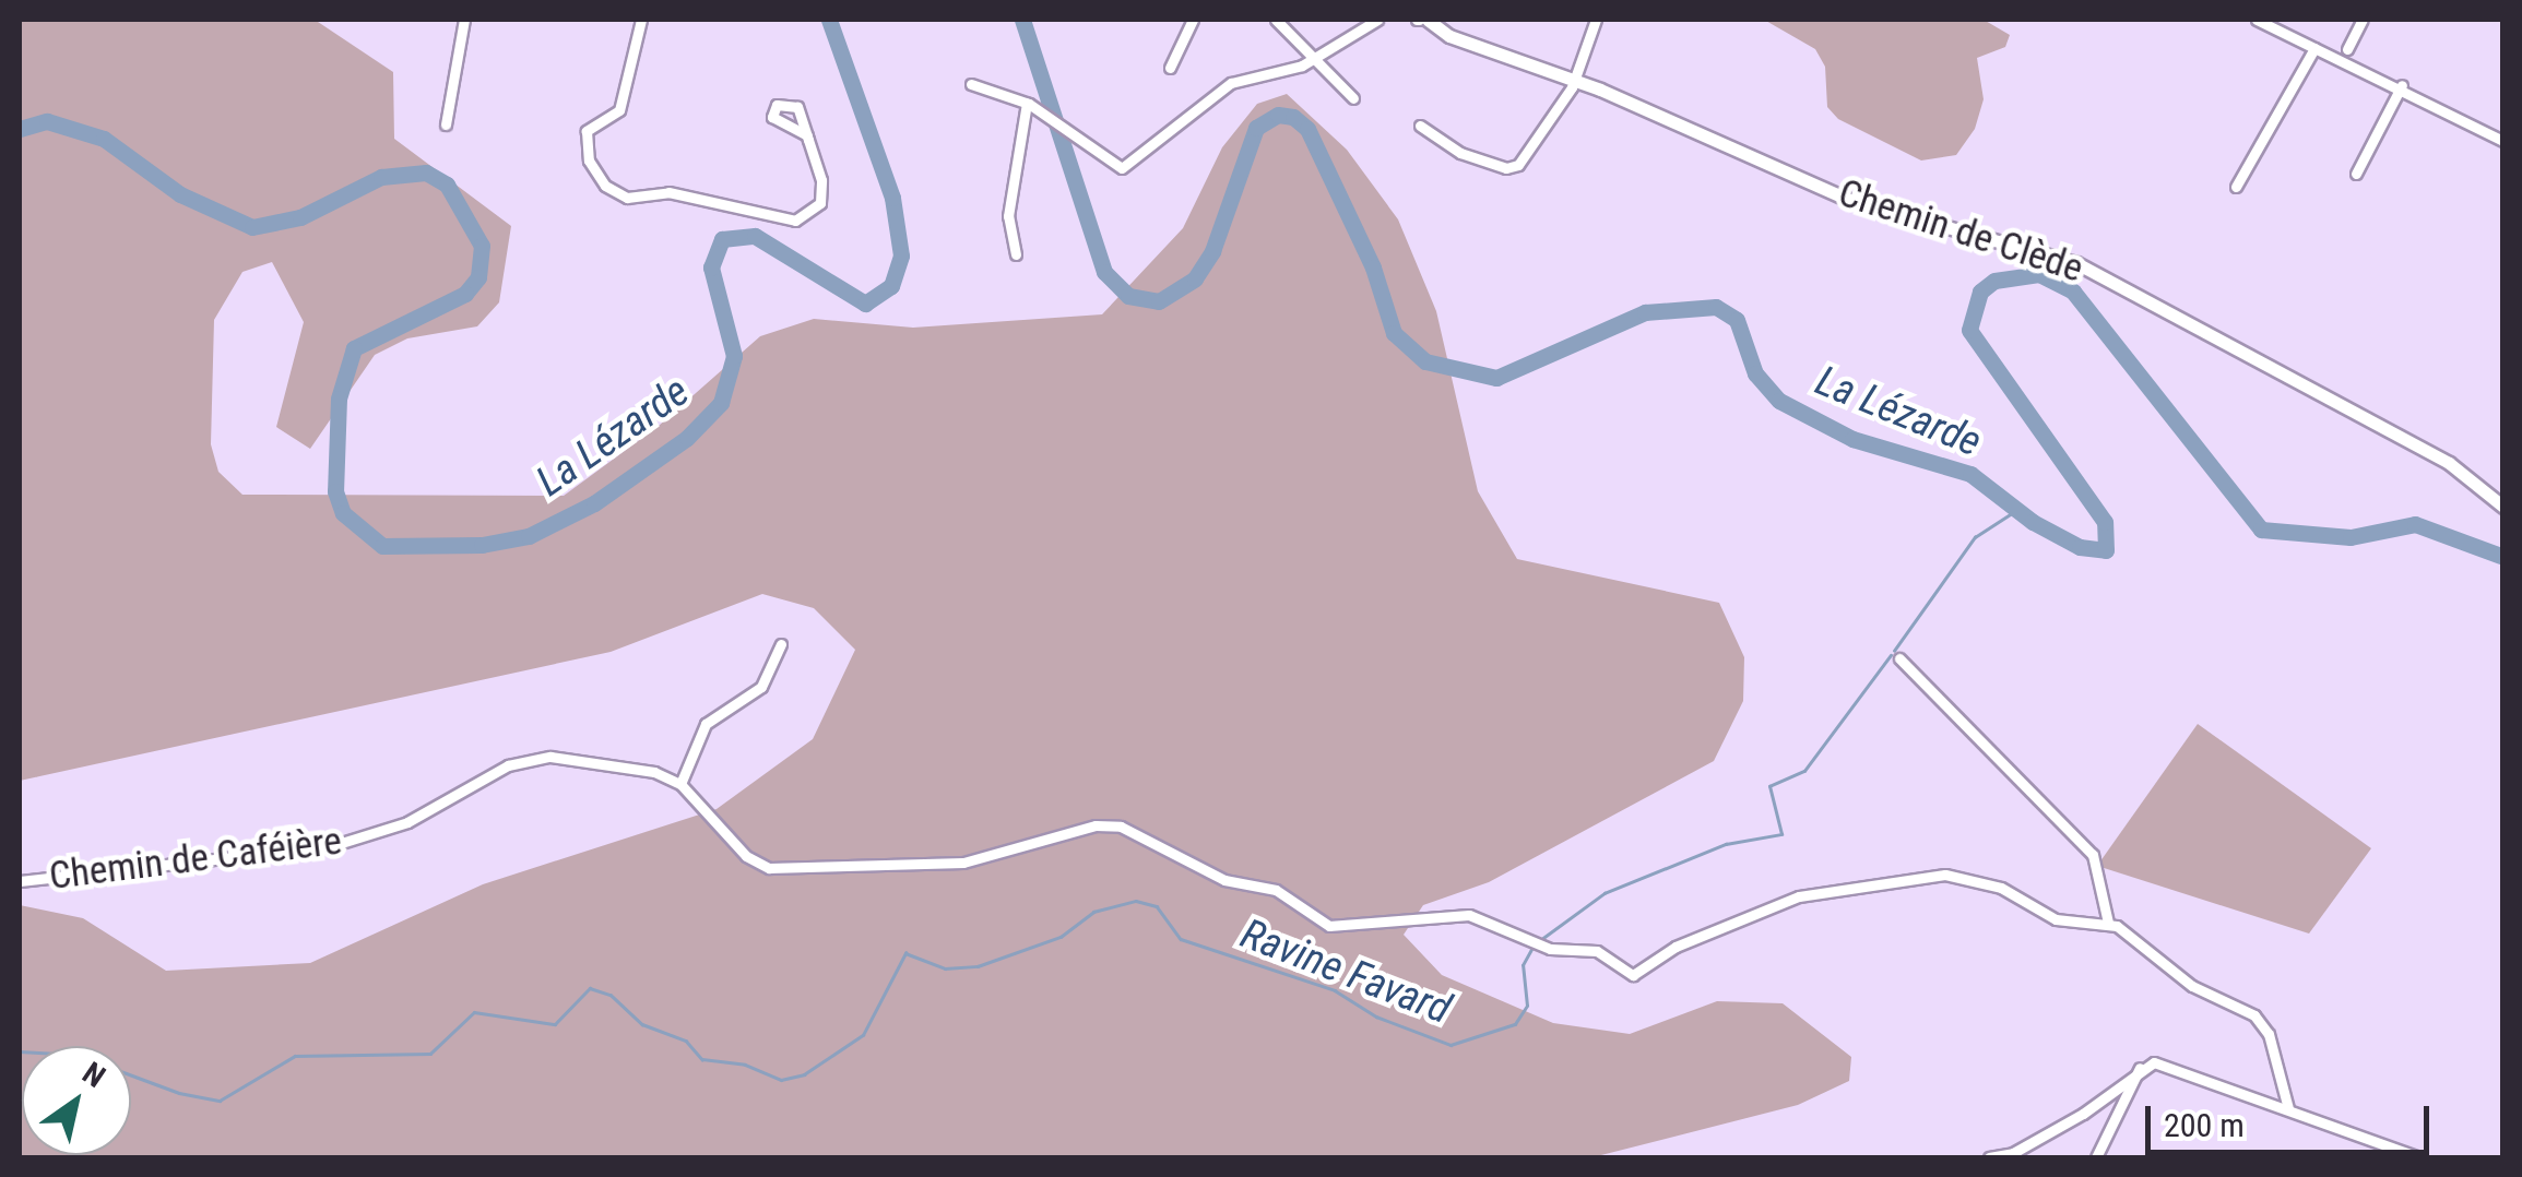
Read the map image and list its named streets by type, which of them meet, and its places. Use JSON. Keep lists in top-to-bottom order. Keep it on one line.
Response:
{"streets":{"main road":["Chemin de Clède"],"street":["Chemin de Caféière"]},"water":["La Lézarde","Ravine Favard"],"scale_bar":"200 m","north":"top right"}
